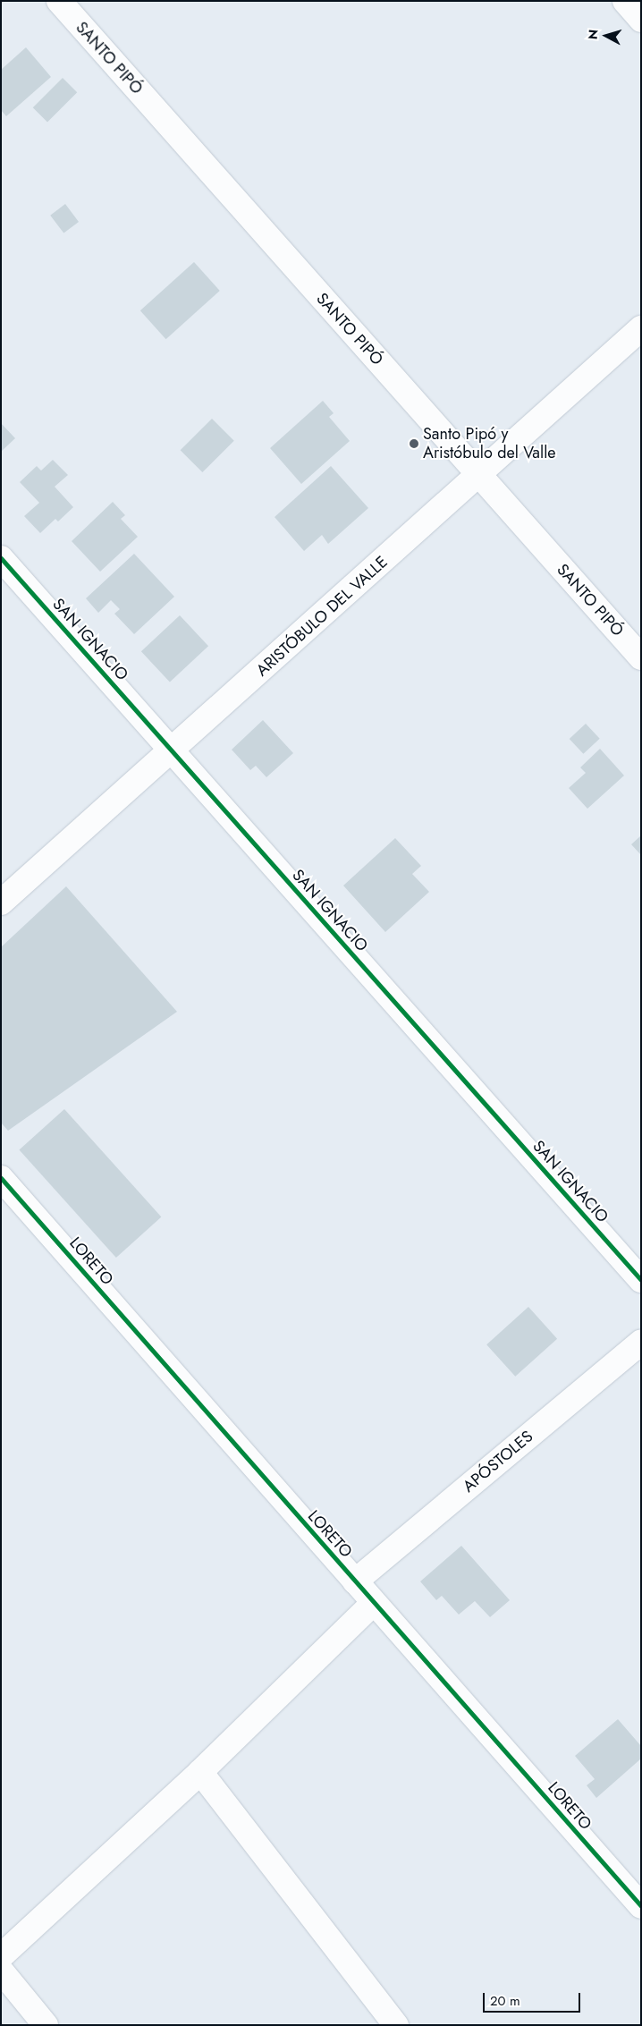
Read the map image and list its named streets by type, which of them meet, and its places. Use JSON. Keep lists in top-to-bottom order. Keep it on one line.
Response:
{"streets":{"street":["SANTO PIPÓ","ARISTÓBULO DEL VALLE","SAN IGNACIO","LORETO","APÓSTOLES"]},"crossings":[["SANTO PIPÓ","ARISTÓBULO DEL VALLE"],["ARISTÓBULO DEL VALLE","SAN IGNACIO"],["LORETO","APÓSTOLES"]],"places":["Santo Pipó y Aristóbulo del Valle"],"scale_bar":"20 m","north":"left"}
